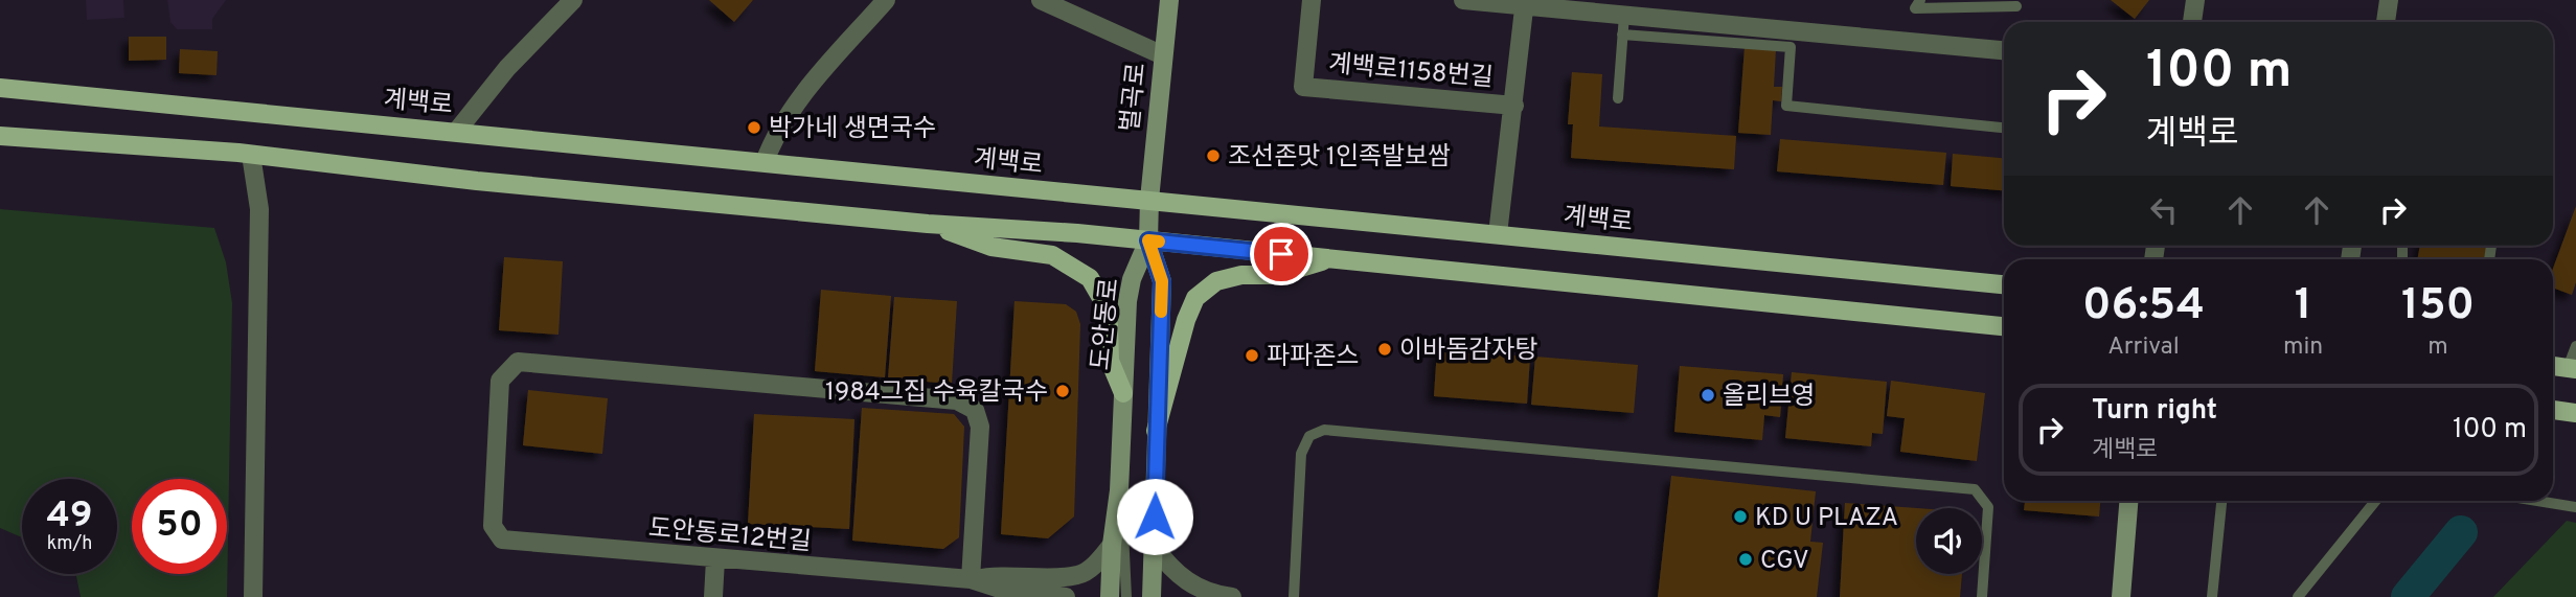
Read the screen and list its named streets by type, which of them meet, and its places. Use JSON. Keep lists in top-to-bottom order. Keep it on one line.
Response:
{"streets":{"main road":["벌곡로","계백로","도안동로"],"street":["계백로1158번길","도안동로12번길"]},"crossings":[["계백로1158번길","계백로"],["벌곡로","계백로"],["벌곡로","도안동로"]],"places":["박가네 생면국수","조선존맛 1인족발보쌈","이바돔감자탕","파파존스","1984그집 수육칼국수","올리브영","KD U PLAZA","CGV"],"page":{"turn":["100 m","계백로"],"eta":["06:54","Arrival","1","min","150","m"],"list":[{"name":"Turn right","note":"계백로","value":"100 m"}],"speed":"49 km/h","limit":"50"}}
